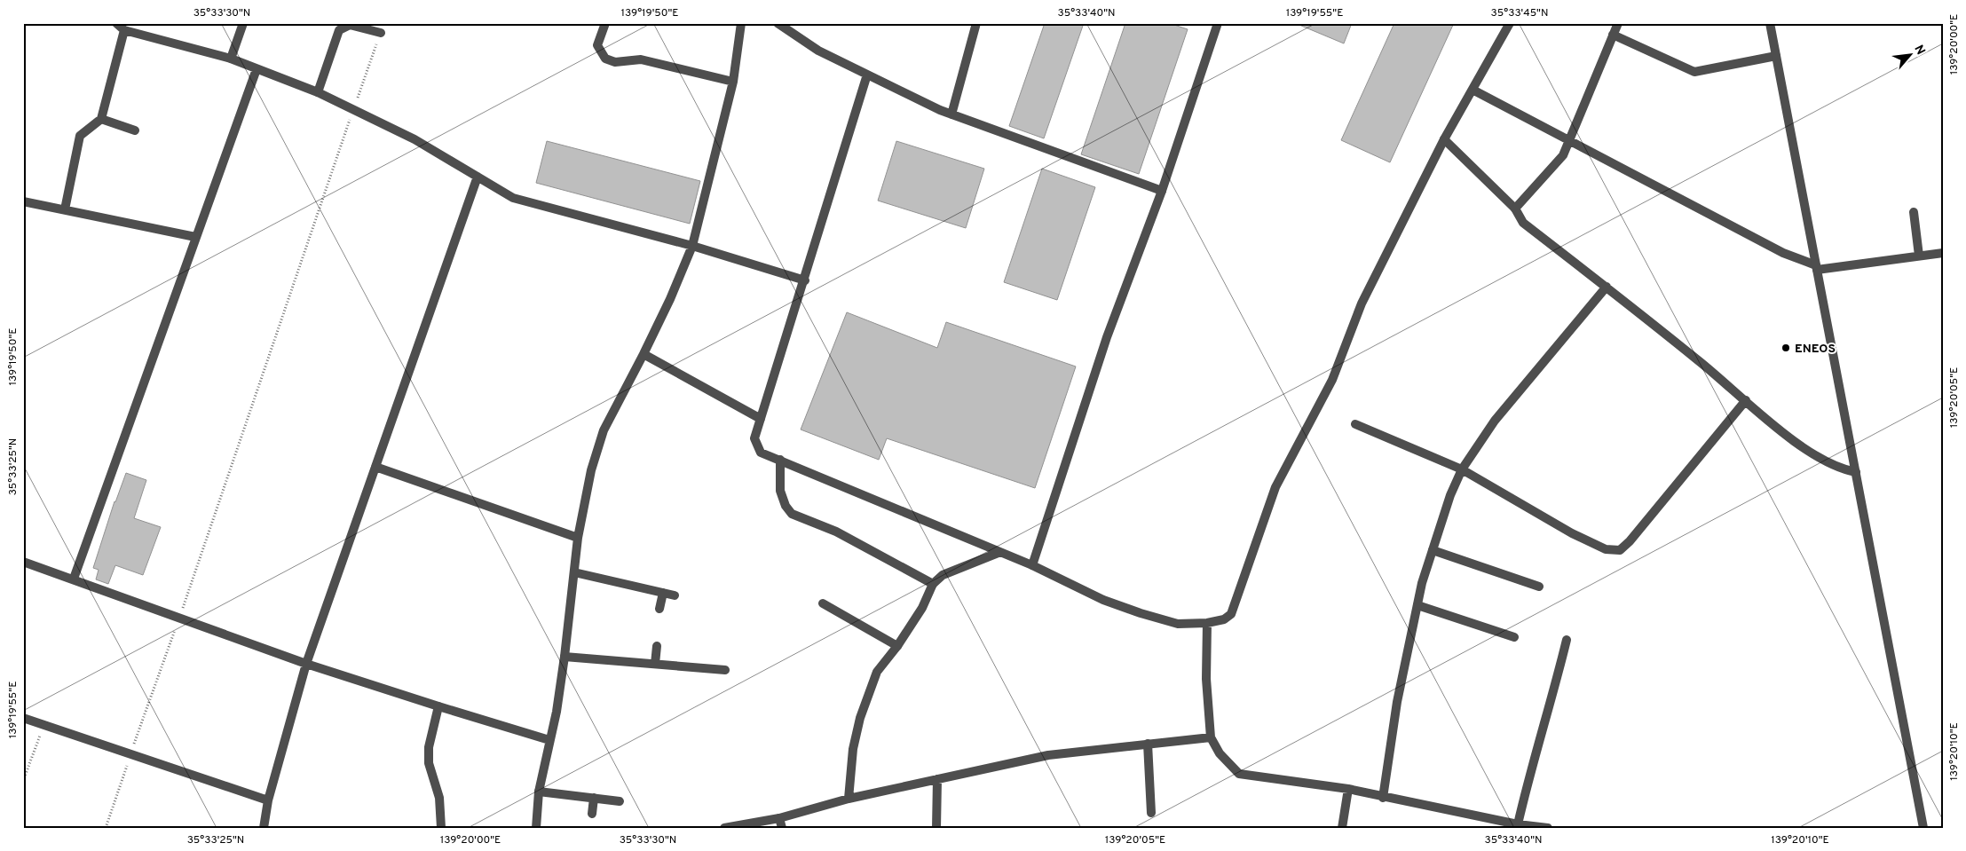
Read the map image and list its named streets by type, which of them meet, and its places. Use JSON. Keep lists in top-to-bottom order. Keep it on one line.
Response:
{"places":["ENEOS"],"north":"top right","coordinates":["35°33'30\"N","139°19'50\"E","35°33'40\"N","139°19'55\"E","35°33'45\"N","139°20'00\"E","139°20'05\"E","35°33'25\"N","139°20'10\"E"]}
